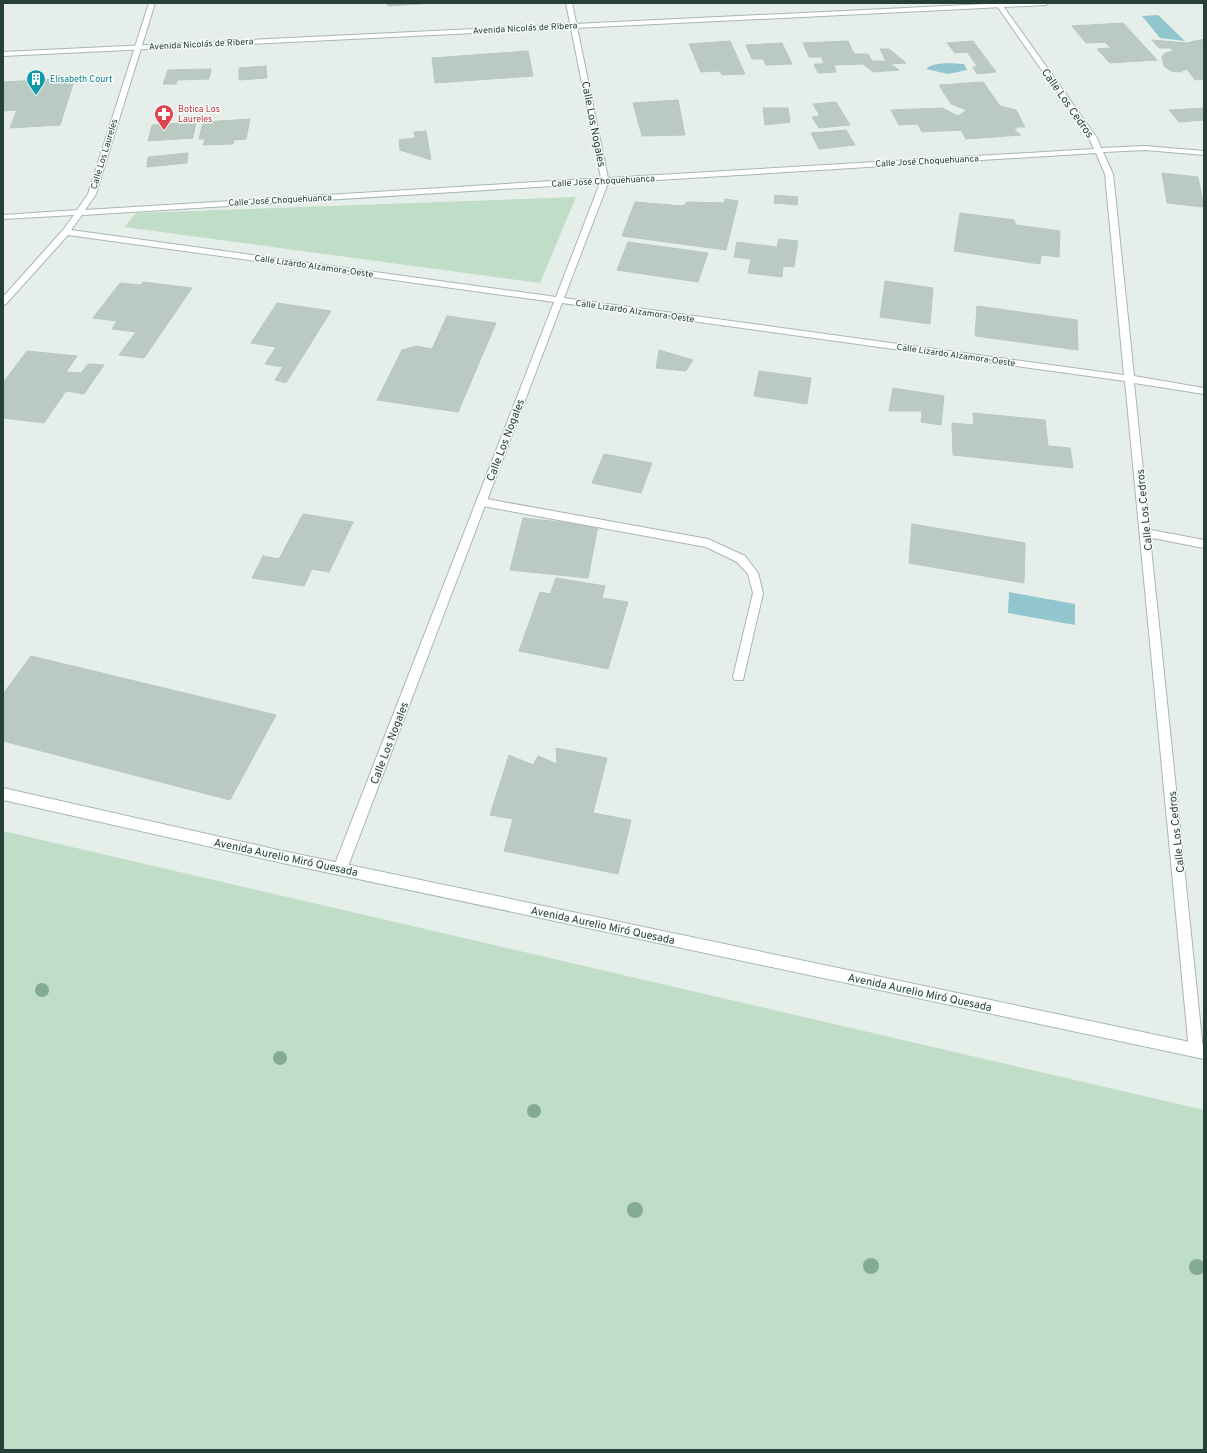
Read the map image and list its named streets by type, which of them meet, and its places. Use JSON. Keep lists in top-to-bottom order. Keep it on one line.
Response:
{"streets":{"street":["Avenida Nicolás de Ribera","Calle Los Cedros","Calle Los Nogales","Calle Los Laureles","Calle José Choquehuanca","Calle Lizardo Alzamora-Oeste","Avenida Aurelio Miró Quesada"]},"crossings":[["Avenida Nicolás de Ribera","Calle Los Cedros"],["Avenida Nicolás de Ribera","Calle Los Nogales"],["Avenida Nicolás de Ribera","Calle Los Laureles"],["Calle Los Cedros","Calle José Choquehuanca"],["Calle Los Cedros","Calle Lizardo Alzamora-Oeste"],["Calle Los Cedros","Avenida Aurelio Miró Quesada"],["Calle Los Nogales","Calle José Choquehuanca"],["Calle Los Nogales","Calle Lizardo Alzamora-Oeste"],["Calle Los Nogales","Avenida Aurelio Miró Quesada"],["Calle Los Laureles","Calle José Choquehuanca"],["Calle Los Laureles","Calle Lizardo Alzamora-Oeste"]],"places":{"building":["Elisabeth Court"],"pharmacy":["Botica Los Laureles"]}}
